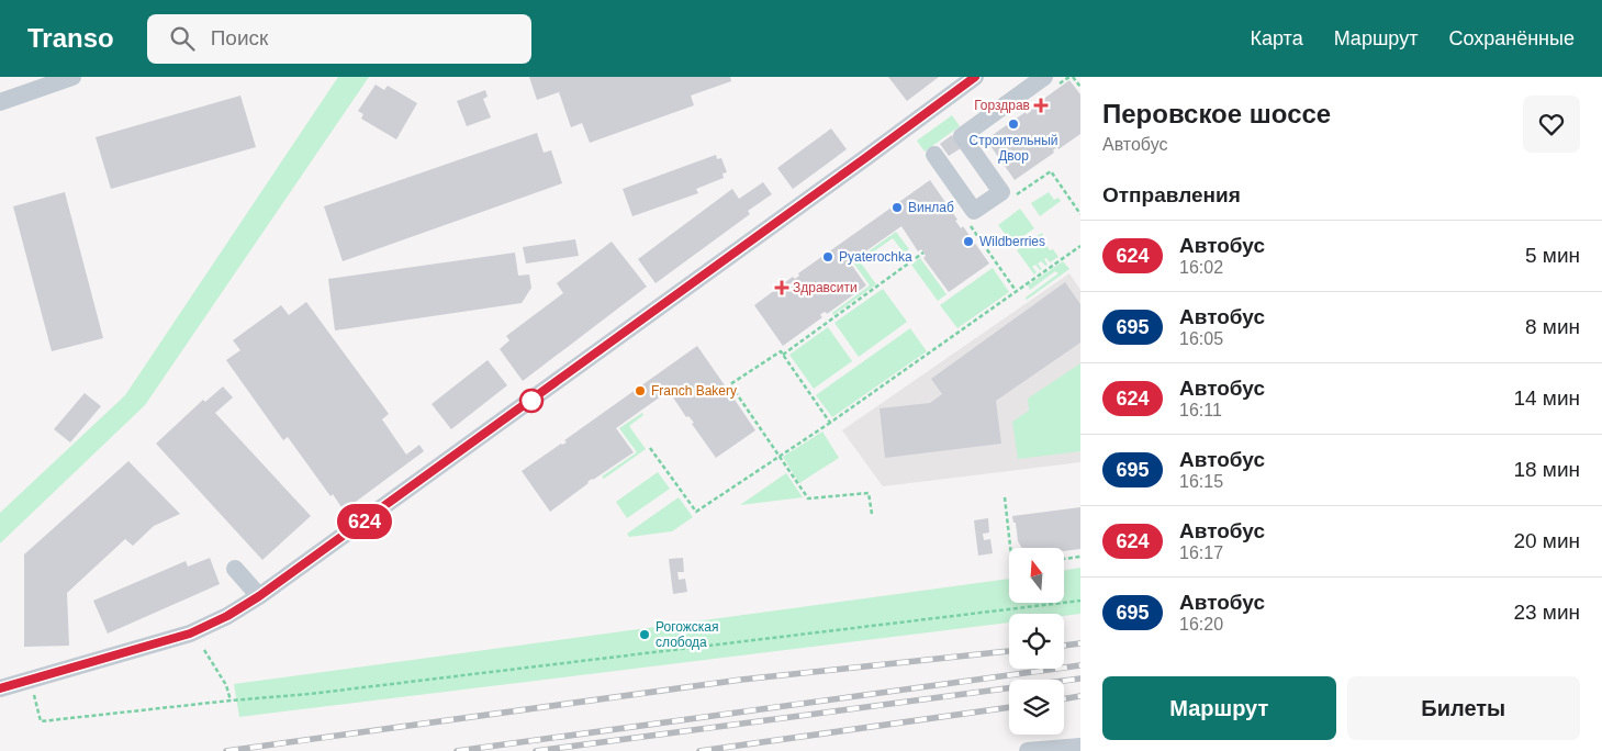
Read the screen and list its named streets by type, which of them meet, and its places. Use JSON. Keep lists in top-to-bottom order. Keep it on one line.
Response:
{"places":{"health":["Горздрав","Здравсити"],"other":["Строительный Двор","Винлаб","Wildberries","Pyaterochka","Franch Bakery","Рогожская слобода"]},"lines":["bus line 624"],"north":"top","page":{"header":"Transo","search":"Поиск","nav":["Карта","Маршрут","Сохранённые"],"on_map":"624","heading":[["Перовское шоссе","Автобус"],"Отправления"],"list":[{"mark":"624","name":"Автобус","note":"16:02","value":"5 мин"},{"mark":"695","name":"Автобус","note":"16:05","value":"8 мин"},{"mark":"624","name":"Автобус","note":"16:11","value":"14 мин"},{"mark":"695","name":"Автобус","note":"16:15","value":"18 мин"},{"mark":"624","name":"Автобус","note":"16:17","value":"20 мин"},{"mark":"695","name":"Автобус","note":"16:20","value":"23 мин"}],"buttons":["Маршрут","Билеты"]}}
